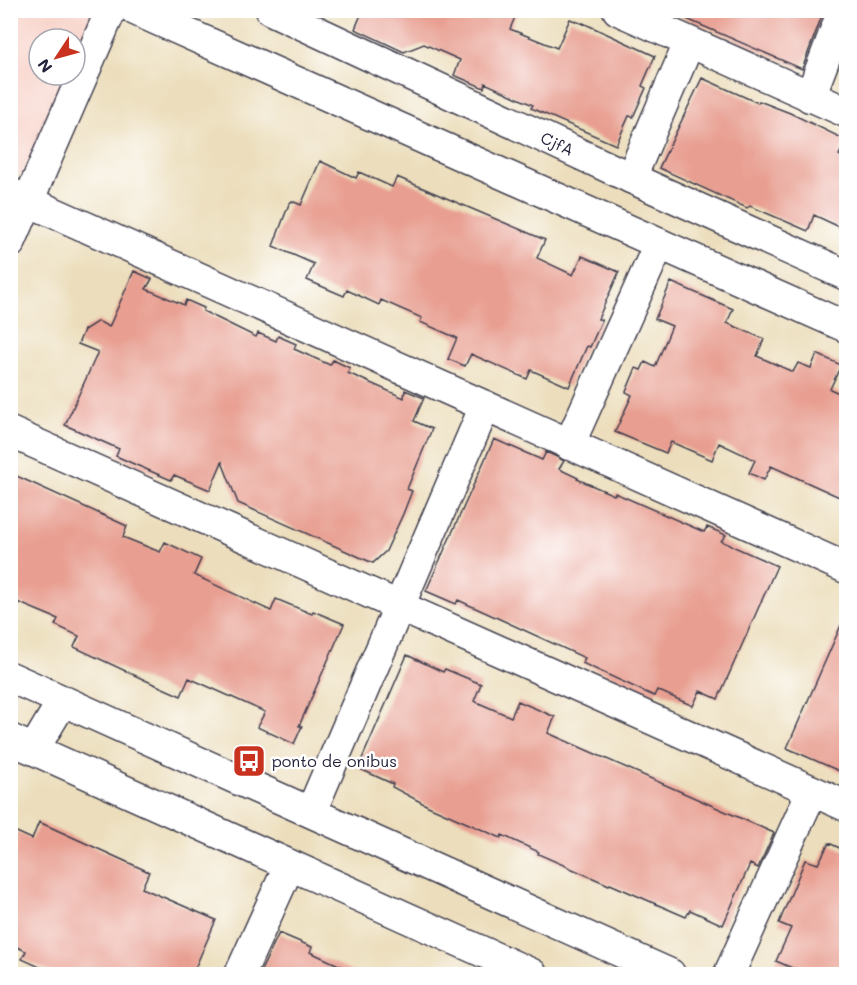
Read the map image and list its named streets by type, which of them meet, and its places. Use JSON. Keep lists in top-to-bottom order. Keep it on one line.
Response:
{"streets":{"street":["CjfA"]},"places":{"bus stop":["ponto de onibus"]},"north":"bottom left"}
